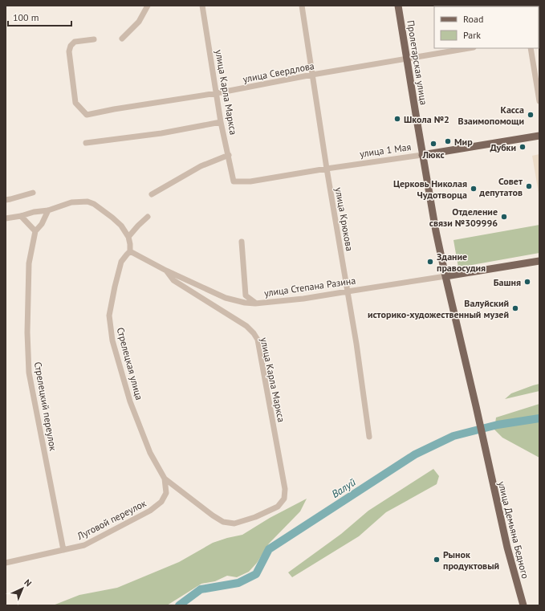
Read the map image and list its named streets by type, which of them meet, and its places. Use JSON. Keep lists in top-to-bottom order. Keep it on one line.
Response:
{"streets":{"main road":["Пролетарская улица","улица 1 Мая","улица Степана Разина","улица Демьяна Бедного"],"street":["улица Свердлова","улица Карла Маркса","улица Крюкова","Стрелецкая улица","Стрелецкий переулок","Луговой переулок"]},"crossings":[["Пролетарская улица","улица Свердлова"],["Пролетарская улица","улица 1 Мая"],["Пролетарская улица","улица Степана Разина"],["Пролетарская улица","улица Демьяна Бедного"],["улица Свердлова","улица Карла Маркса"],["улица Свердлова","улица Крюкова"],["улица Карла Маркса","улица 1 Мая"],["улица Карла Маркса","улица Степана Разина"],["улица Карла Маркса","Стрелецкая улица"],["улица Карла Маркса","Луговой переулок"],["улица 1 Мая","улица Крюкова"],["улица Крюкова","улица Степана Разина"],["улица Степана Разина","Стрелецкая улица"],["Стрелецкая улица","Луговой переулок"],["Стрелецкий переулок","Луговой переулок"]],"water":["Валуй"],"places":["Касса Взаимопомощи","Школа №2","Мир","Люкс","Дубки","Совет депутатов","Церковь Николая Чудотворца","Отделение связи №309996","Здание правосудия","Башня","Валуйский историко-художественный музей","Рынок продуктовый"],"legend":["Road","Park"],"scale_bar":"100 m","north":"top right"}
